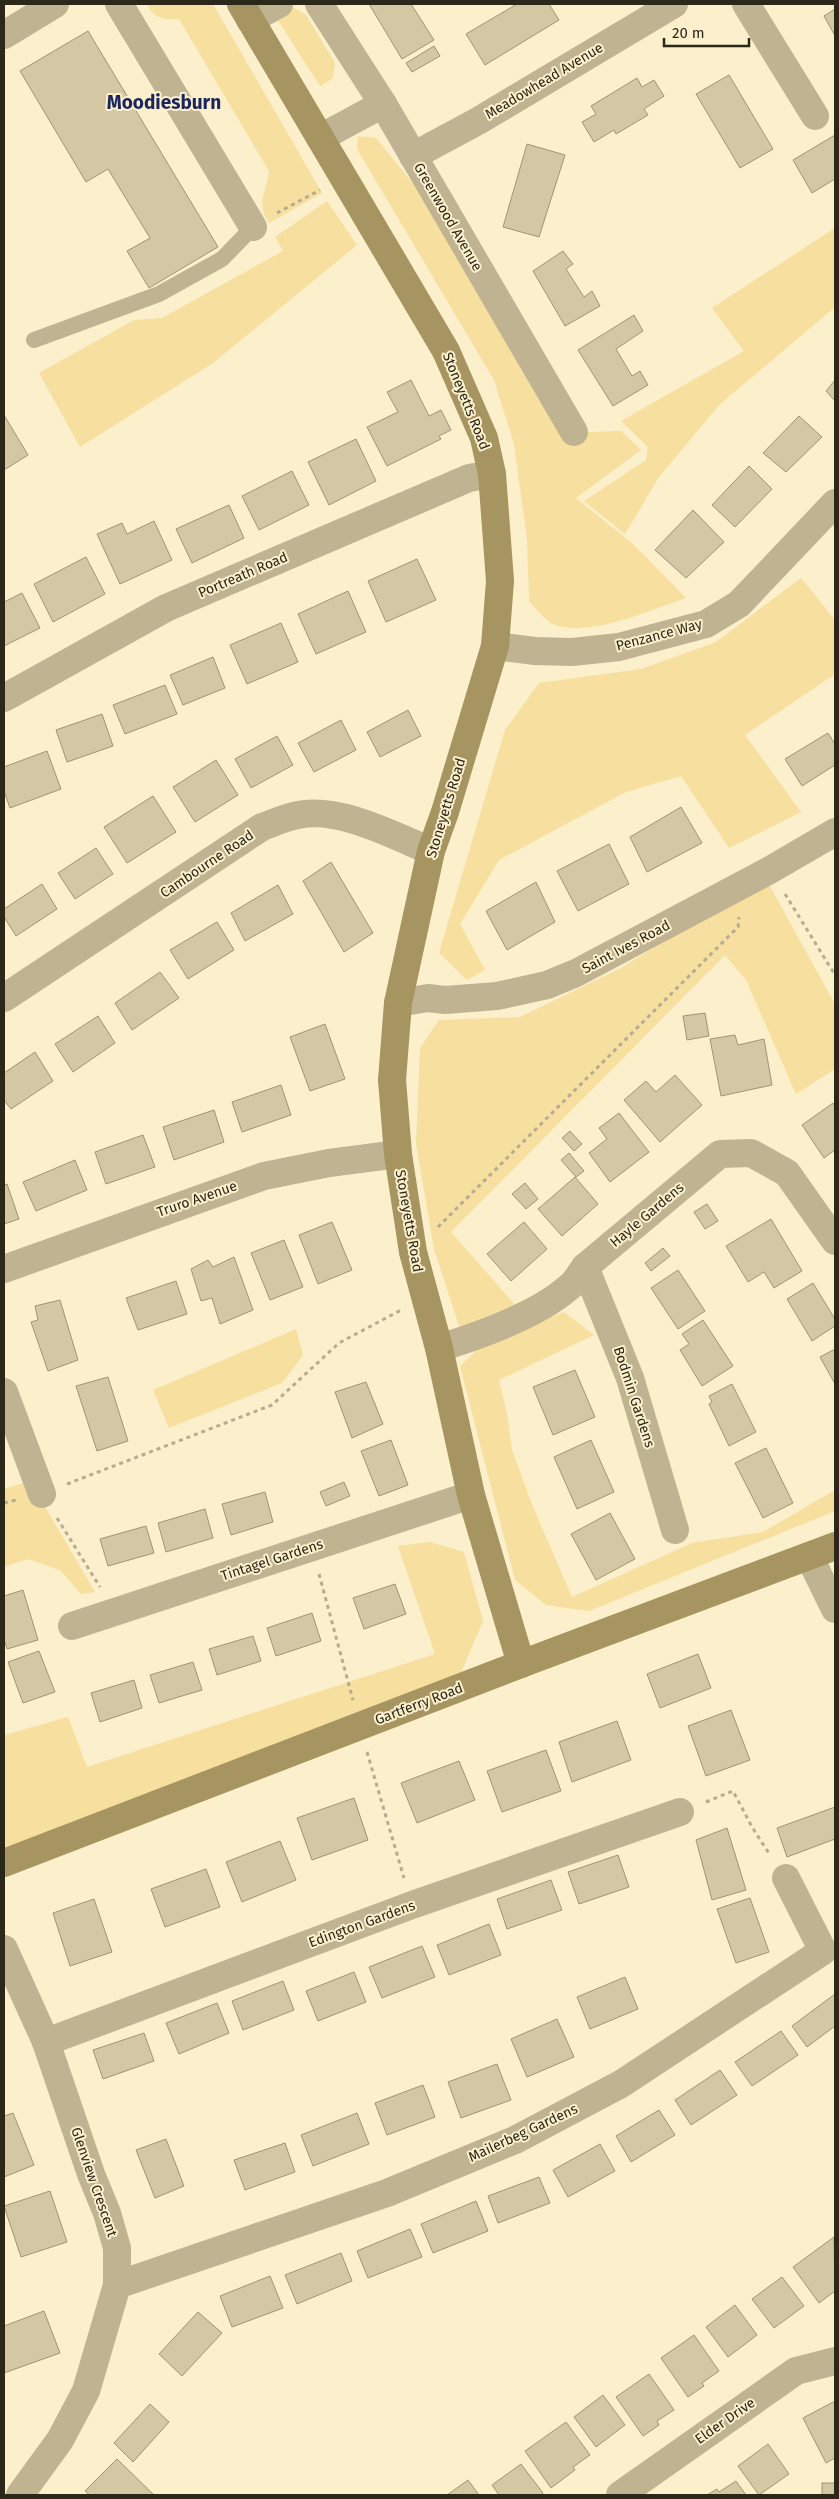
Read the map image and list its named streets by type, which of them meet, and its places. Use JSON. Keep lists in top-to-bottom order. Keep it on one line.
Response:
{"streets":{"street":["Meadowhead Avenue","Greenwood Avenue","Stoneyetts Road","Portreath Road","Penzance Way","Cambourne Road","Saint Ives Road","Truro Avenue","Hayle Gardens","Bodmin Gardens","Tintagel Gardens","Gartferry Road","Edington Gardens","Mailerbeg Gardens","Glenview Crescent","Elder Drive"]},"crossings":[["Meadowhead Avenue","Greenwood Avenue"],["Stoneyetts Road","Portreath Road"],["Stoneyetts Road","Penzance Way"],["Stoneyetts Road","Cambourne Road"],["Stoneyetts Road","Saint Ives Road"],["Stoneyetts Road","Truro Avenue"],["Stoneyetts Road","Hayle Gardens"],["Stoneyetts Road","Tintagel Gardens"],["Stoneyetts Road","Gartferry Road"],["Hayle Gardens","Bodmin Gardens"],["Edington Gardens","Glenview Crescent"],["Mailerbeg Gardens","Glenview Crescent"]],"districts":["Moodiesburn"],"scale_bar":"20 m"}
